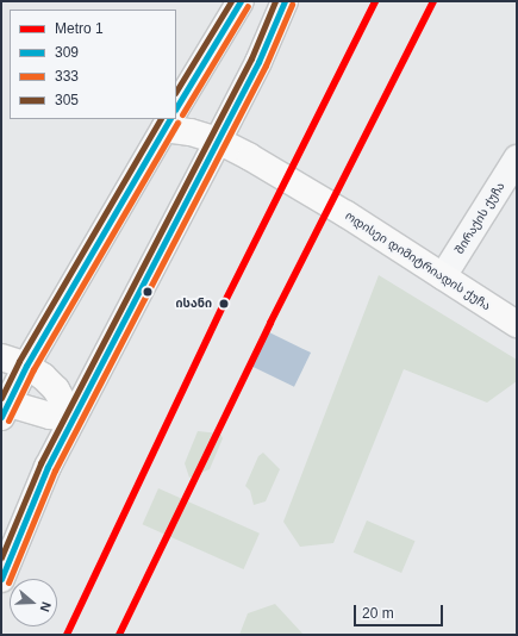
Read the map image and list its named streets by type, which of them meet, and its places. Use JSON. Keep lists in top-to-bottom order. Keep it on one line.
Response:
{"streets":{"main road":["ოდისეი დიმიტრიადის ქუჩა"],"street":["შირაქის ქუჩა"]},"crossings":[["შირაქის ქუჩა","ოდისეი დიმიტრიადის ქუჩა"]],"places":["ისანი"],"lines":["metro line 1","transit line 309","transit line 305","transit line 333"],"legend":["Metro 1","309","333","305"],"scale_bar":"20 m","north":"right"}
